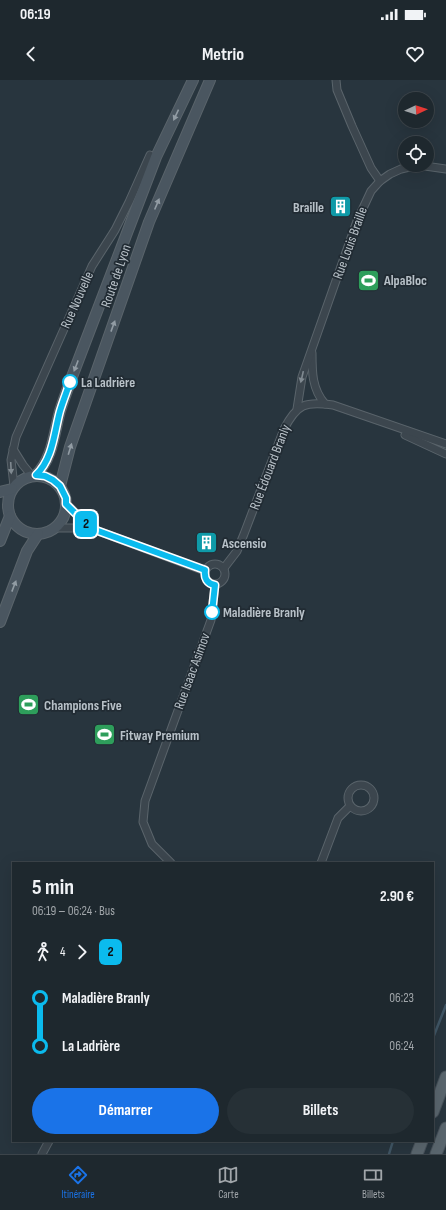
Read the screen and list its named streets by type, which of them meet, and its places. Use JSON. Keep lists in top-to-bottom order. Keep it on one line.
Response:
{"streets":{"main road":["Route de Lyon"],"street":["Rue Louis Braille","Rue Nouvelle","Rue Édouard Branly","Rue Isaac Asimov"]},"crossings":[["Rue Louis Braille","Rue Édouard Branly"],["Route de Lyon","Rue Nouvelle"],["Rue Édouard Branly","Rue Isaac Asimov"]],"places":{"building":["Braille","Ascensio"],"sports":["AlpaBloc","Champions Five","Fitway Premium"],"other":["La Ladrière","Maladière Branly"]},"lines":["bus line 2"],"north":"right","page":{"status":"06:19","header":"Metrio","on_map":"2","heading":["5 min","06:19 – 06:24 · Bus","2.90 €"],"legs":["4","2"],"list":[{"name":"Maladière Branly","value":"06:23"},{"name":"La Ladrière","value":"06:24"}],"buttons":["Démarrer","Billets"],"tabs":["Itinéraire","Carte","Billets"]}}
